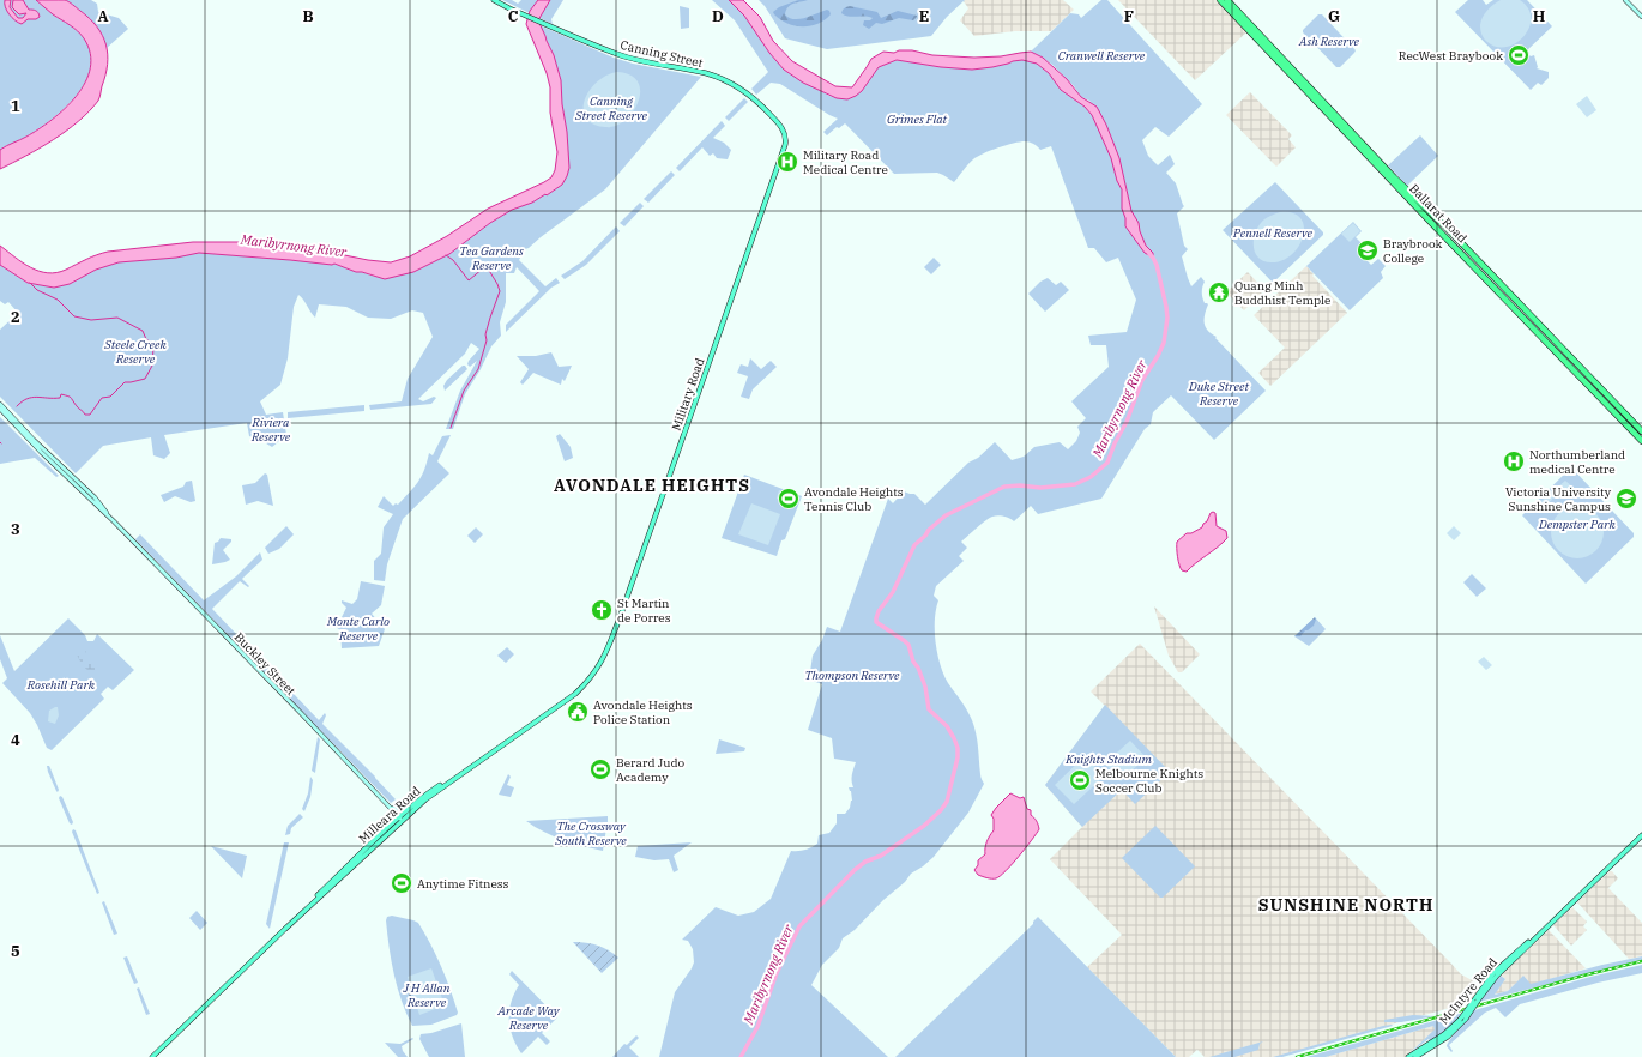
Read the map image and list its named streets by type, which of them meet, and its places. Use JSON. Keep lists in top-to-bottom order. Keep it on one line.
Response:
{"streets":{"highway":["Ballarat Road"],"main road":["Canning Street","Military Road","Buckley Street","Milleara Road","McIntyre Road"]},"crossings":[["Canning Street","Military Road"],["Military Road","Milleara Road"],["Buckley Street","Milleara Road"]],"districts":["AVONDALE HEIGHTS","SUNSHINE NORTH"],"water":["Maribyrnong River"],"parks":["Ash Reserve","Cranwell Reserve","Canning Street Reserve","Grimes Flat","Pennell Reserve","Tea Gardens Reserve","Steele Creek Reserve","Duke Street Reserve","Riviera Reserve","Dempster Park","Monte Carlo Reserve","Thompson Reserve","Rosehill Park","Knights Stadium","The Crossway South Reserve","J H Allan Reserve","Arcade Way Reserve"],"places":{"sports":["RecWest Braybook","Avondale Heights Tennis Club","Berard Judo Academy","Melbourne Knights Soccer Club","Anytime Fitness"],"hospital":["Military Road Medical Centre","Northumberland medical Centre"],"school or university":["Braybrook College","Victoria University Sunshine Campus"],"temple":["Quang Minh Buddhist Temple"],"church":["St Martin de Porres"],"public building":["Avondale Heights Police Station"]},"grid":{"columns":["A","B","C","D","E","F","G","H"],"rows":["1","2","3","4","5"]}}
